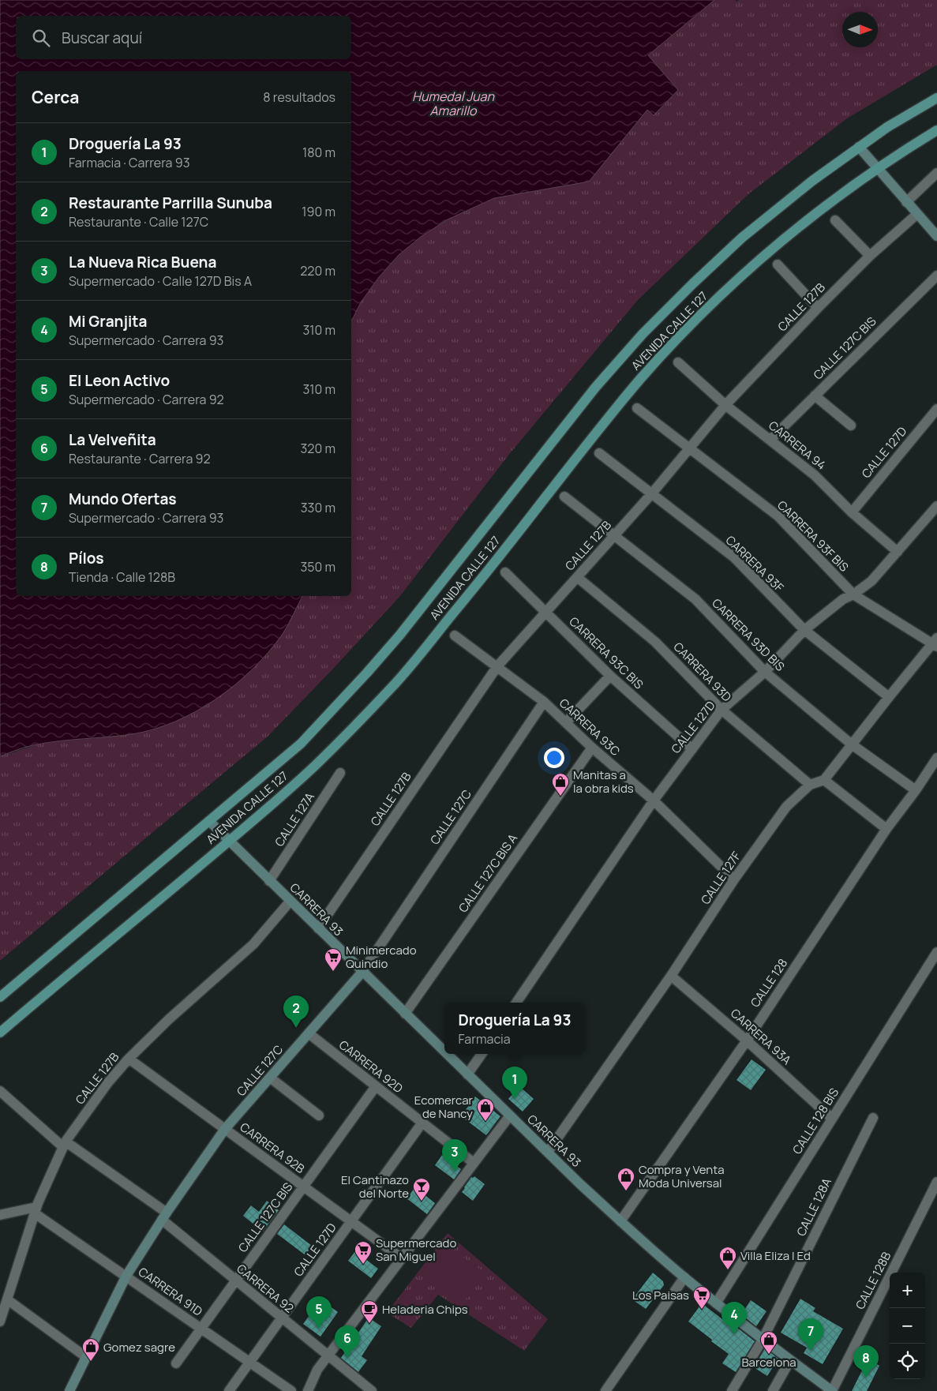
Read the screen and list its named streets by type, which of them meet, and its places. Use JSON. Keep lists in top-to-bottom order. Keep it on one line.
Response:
{"streets":{"main road":["AVENIDA CALLE 127"],"street":["CALLE 127B","CALLE 127C BIS","CARRERA 94","CALLE 127D","CARRERA 93F BIS","CARRERA 93F","CARRERA 93D BIS","CARRERA 93C BIS","CARRERA 93D","CARRERA 93C","CALLE 127C","CALLE 127A","CALLE 127C BIS A","CALLE 127F","CARRERA 93","CALLE 128","CARRERA 93A","CARRERA 92D","CALLE 128 BIS","CARRERA 92B","CALLE 128A","CALLE 128B","CARRERA 92","CARRERA 91D"]},"crossings":[["CALLE 127B","CARRERA 94"],["CALLE 127B","CARRERA 93F BIS"],["CALLE 127B","CARRERA 93F"],["CALLE 127B","CARRERA 93D BIS"],["CALLE 127B","CARRERA 93C BIS"],["CALLE 127B","CARRERA 93D"],["CALLE 127B","CARRERA 93C"],["CALLE 127B","CARRERA 93"],["CALLE 127B","CARRERA 92B"],["CALLE 127B","CARRERA 92"],["CALLE 127B","CARRERA 91D"],["AVENIDA CALLE 127","CARRERA 93"],["CALLE 127C BIS","CARRERA 94"],["CALLE 127C BIS","CARRERA 92D"],["CALLE 127C BIS","CARRERA 92B"],["CALLE 127C BIS","CARRERA 92"],["CALLE 127C BIS","CARRERA 91D"],["CARRERA 94","CALLE 127D"],["CALLE 127D","CARRERA 93F BIS"],["CALLE 127D","CARRERA 93F"],["CALLE 127D","CARRERA 93D BIS"],["CALLE 127D","CARRERA 93C BIS"],["CALLE 127D","CARRERA 93D"],["CALLE 127D","CARRERA 93C"],["CALLE 127D","CARRERA 92D"],["CALLE 127D","CARRERA 92B"],["CALLE 127D","CARRERA 92"],["CALLE 127D","CARRERA 91D"],["CARRERA 93D BIS","CALLE 128"],["CARRERA 93D","CALLE 127F"],["CARRERA 93C","CALLE 127C"],["CARRERA 93C","CALLE 127C BIS A"],["CARRERA 93C","CALLE 127F"],["CALLE 127C","CARRERA 93"],["CALLE 127C","CARRERA 92D"],["CALLE 127C","CARRERA 92B"],["CALLE 127C","CARRERA 92"],["CALLE 127C","CARRERA 91D"],["CALLE 127A","CARRERA 93"],["CALLE 127C BIS A","CARRERA 93"],["CALLE 127F","CARRERA 93"],["CALLE 127F","CARRERA 93A"],["CARRERA 93","CALLE 128"],["CARRERA 93","CALLE 128 BIS"],["CARRERA 93","CALLE 128A"],["CARRERA 93","CALLE 128B"],["CALLE 128","CARRERA 93A"],["CARRERA 93A","CALLE 128 BIS"]],"water":["Humedal Juan Amarillo"],"places":{"shop":["Manitas a la obra kids","Ecomercar de Nancy","Compra y Venta Moda Universal","Villa Eliza I Ed","Barcelona","Gomez sagre"],"supermarket":["Minimercado Quindio","Supermercado San Miguel","Los Paisas"],"bar":["El Cantinazo del Norte"],"cafe":["Heladeria Chips"]},"north":"right","page":{"search":"Buscar aquí","heading":["Cerca","8 resultados"],"list":[{"mark":"1","name":"Droguería La 93","note":"Farmacia · Carrera 93","value":"180 m"},{"mark":"2","name":"Restaurante Parrilla Sunuba","note":"Restaurante · Calle 127C","value":"190 m"},{"mark":"3","name":"La Nueva Rica Buena","note":"Supermercado · Calle 127D Bis A","value":"220 m"},{"mark":"4","name":"Mi Granjita","note":"Supermercado · Carrera 93","value":"310 m"},{"mark":"5","name":"El Leon Activo","note":"Supermercado · Carrera 92","value":"310 m"},{"mark":"6","name":"La Velveñita","note":"Restaurante · Carrera 92","value":"320 m"},{"mark":"7","name":"Mundo Ofertas","note":"Supermercado · Carrera 93","value":"330 m"},{"mark":"8","name":"Pílos","note":"Tienda · Calle 128B","value":"350 m"}],"pins":["2","1","3","5","4","7","6","8"],"popup":["Droguería La 93","Farmacia"],"map_buttons":["+","−"]}}
